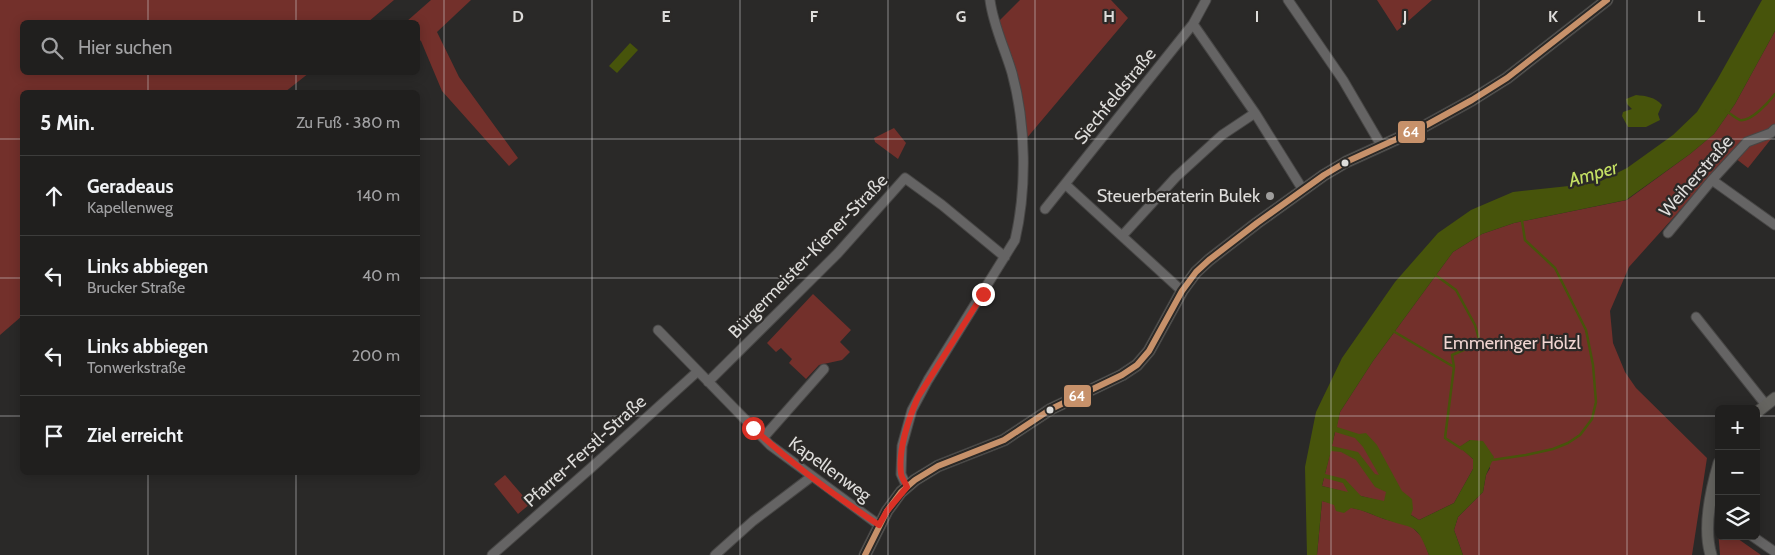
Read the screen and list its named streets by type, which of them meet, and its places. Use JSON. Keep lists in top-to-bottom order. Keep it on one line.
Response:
{"streets":{"street":["Siechfeldstraße","Weiherstraße","Bürgermeister-Kiener-Straße","Pfarrer-Ferstl-Straße","Kapellenweg"]},"crossings":[["Bürgermeister-Kiener-Straße","Kapellenweg"],["Pfarrer-Ferstl-Straße","Kapellenweg"]],"water":["Amper"],"parks":["Emmeringer Hölzl"],"places":["Steuerberaterin Bulek"],"lines":["transit line 64"],"page":{"search":"Hier suchen","heading":["5 Min.","Zu Fuß · 380 m"],"list":[["Geradeaus","Kapellenweg","140 m"],["Links abbiegen","Brucker Straße","40 m"],["Links abbiegen","Tonwerkstraße","200 m"],"Ziel erreicht"],"map_buttons":["+","−"]},"grid":{"columns":["D","E","F","G","H","I","J","K","L"]}}
